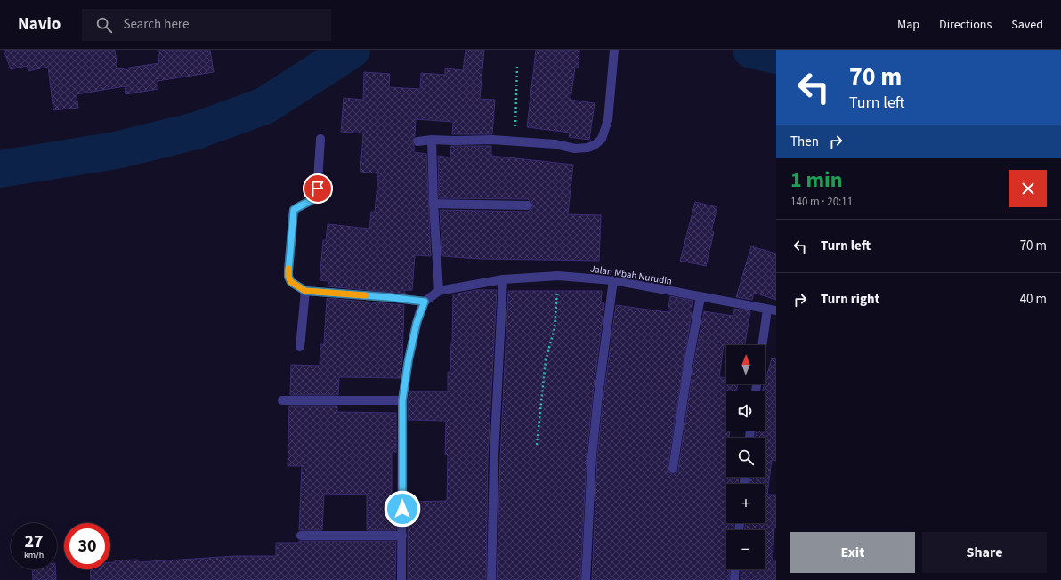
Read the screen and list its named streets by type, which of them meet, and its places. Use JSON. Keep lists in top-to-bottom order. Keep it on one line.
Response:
{"streets":{"street":["Jalan Mbah Nurudin"]},"north":"top","page":{"header":"Navio","search":"Search here","nav":["Map","Directions","Saved"],"turn":["70 m","Turn left"],"then":"Then","heading":["1 min","140 m · 20:11"],"list":[{"name":"Turn left","value":"70 m"},{"name":"Turn right","value":"40 m"}],"map_buttons":["+","−"],"speed":"27 km/h","limit":"30","buttons":["Exit","Share"]}}
